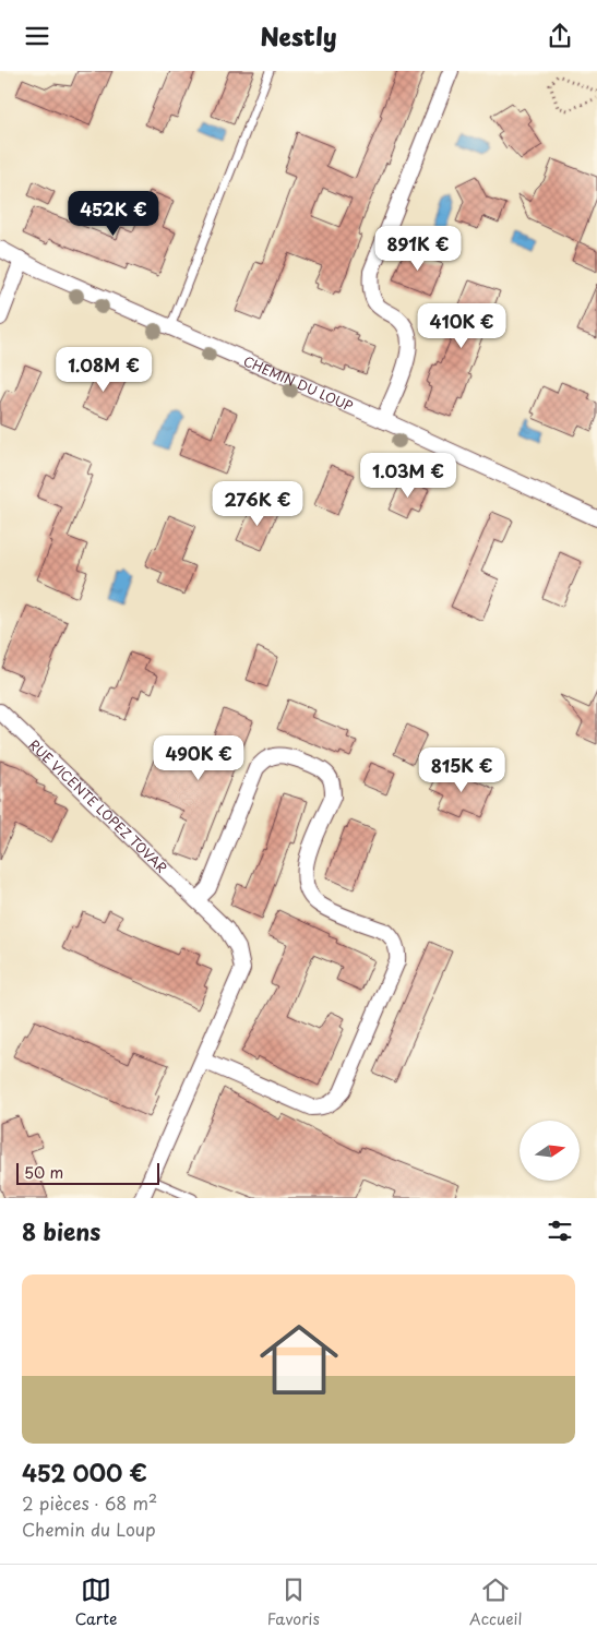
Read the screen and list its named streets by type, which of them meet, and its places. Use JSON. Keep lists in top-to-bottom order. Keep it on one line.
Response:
{"streets":{"street":["CHEMIN DU LOUP","RUE VICENTE LOPEZ TOVAR"]},"scale_bar":"50 m","north":"right","page":{"header":"Nestly","price":["452K €","891K €","410K €","1.08M €","1.03M €","276K €","490K €","815K €"],"scale":"50 m","heading":"8 biens","list":[{"name":"452 000 €","note":"2 pièces · 68 m² · Chemin du Loup"}],"tabs":["Carte","Favoris","Accueil"]}}
